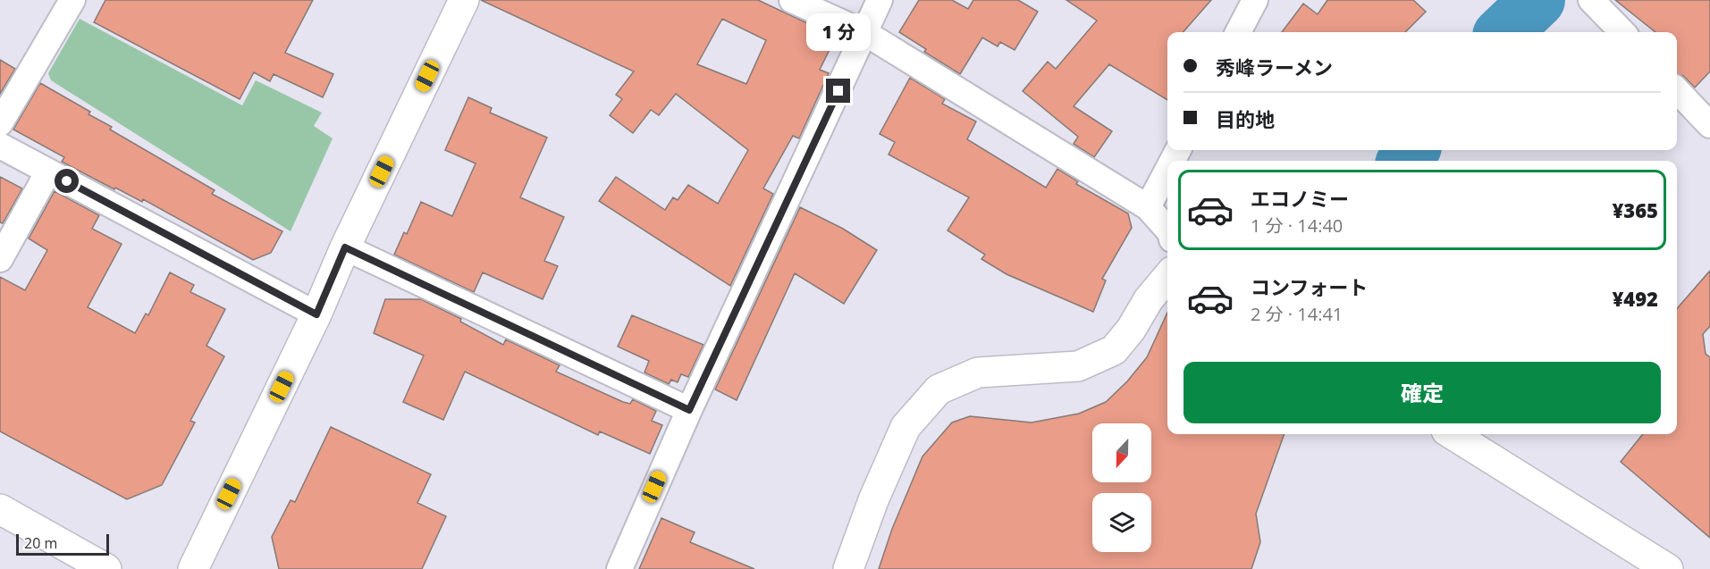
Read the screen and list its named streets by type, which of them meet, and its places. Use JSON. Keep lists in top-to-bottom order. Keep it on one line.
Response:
{"scale_bar":"20 m","north":"bottom","page":{"bubble":"1 分","banner":["秀峰ラーメン","目的地"],"list":[{"name":"エコノミー","note":"1 分 · 14:40","value":"¥365"},{"name":"コンフォート","note":"2 分 · 14:41","value":"¥492"}],"buttons":"確定","scale":"20 m"}}
